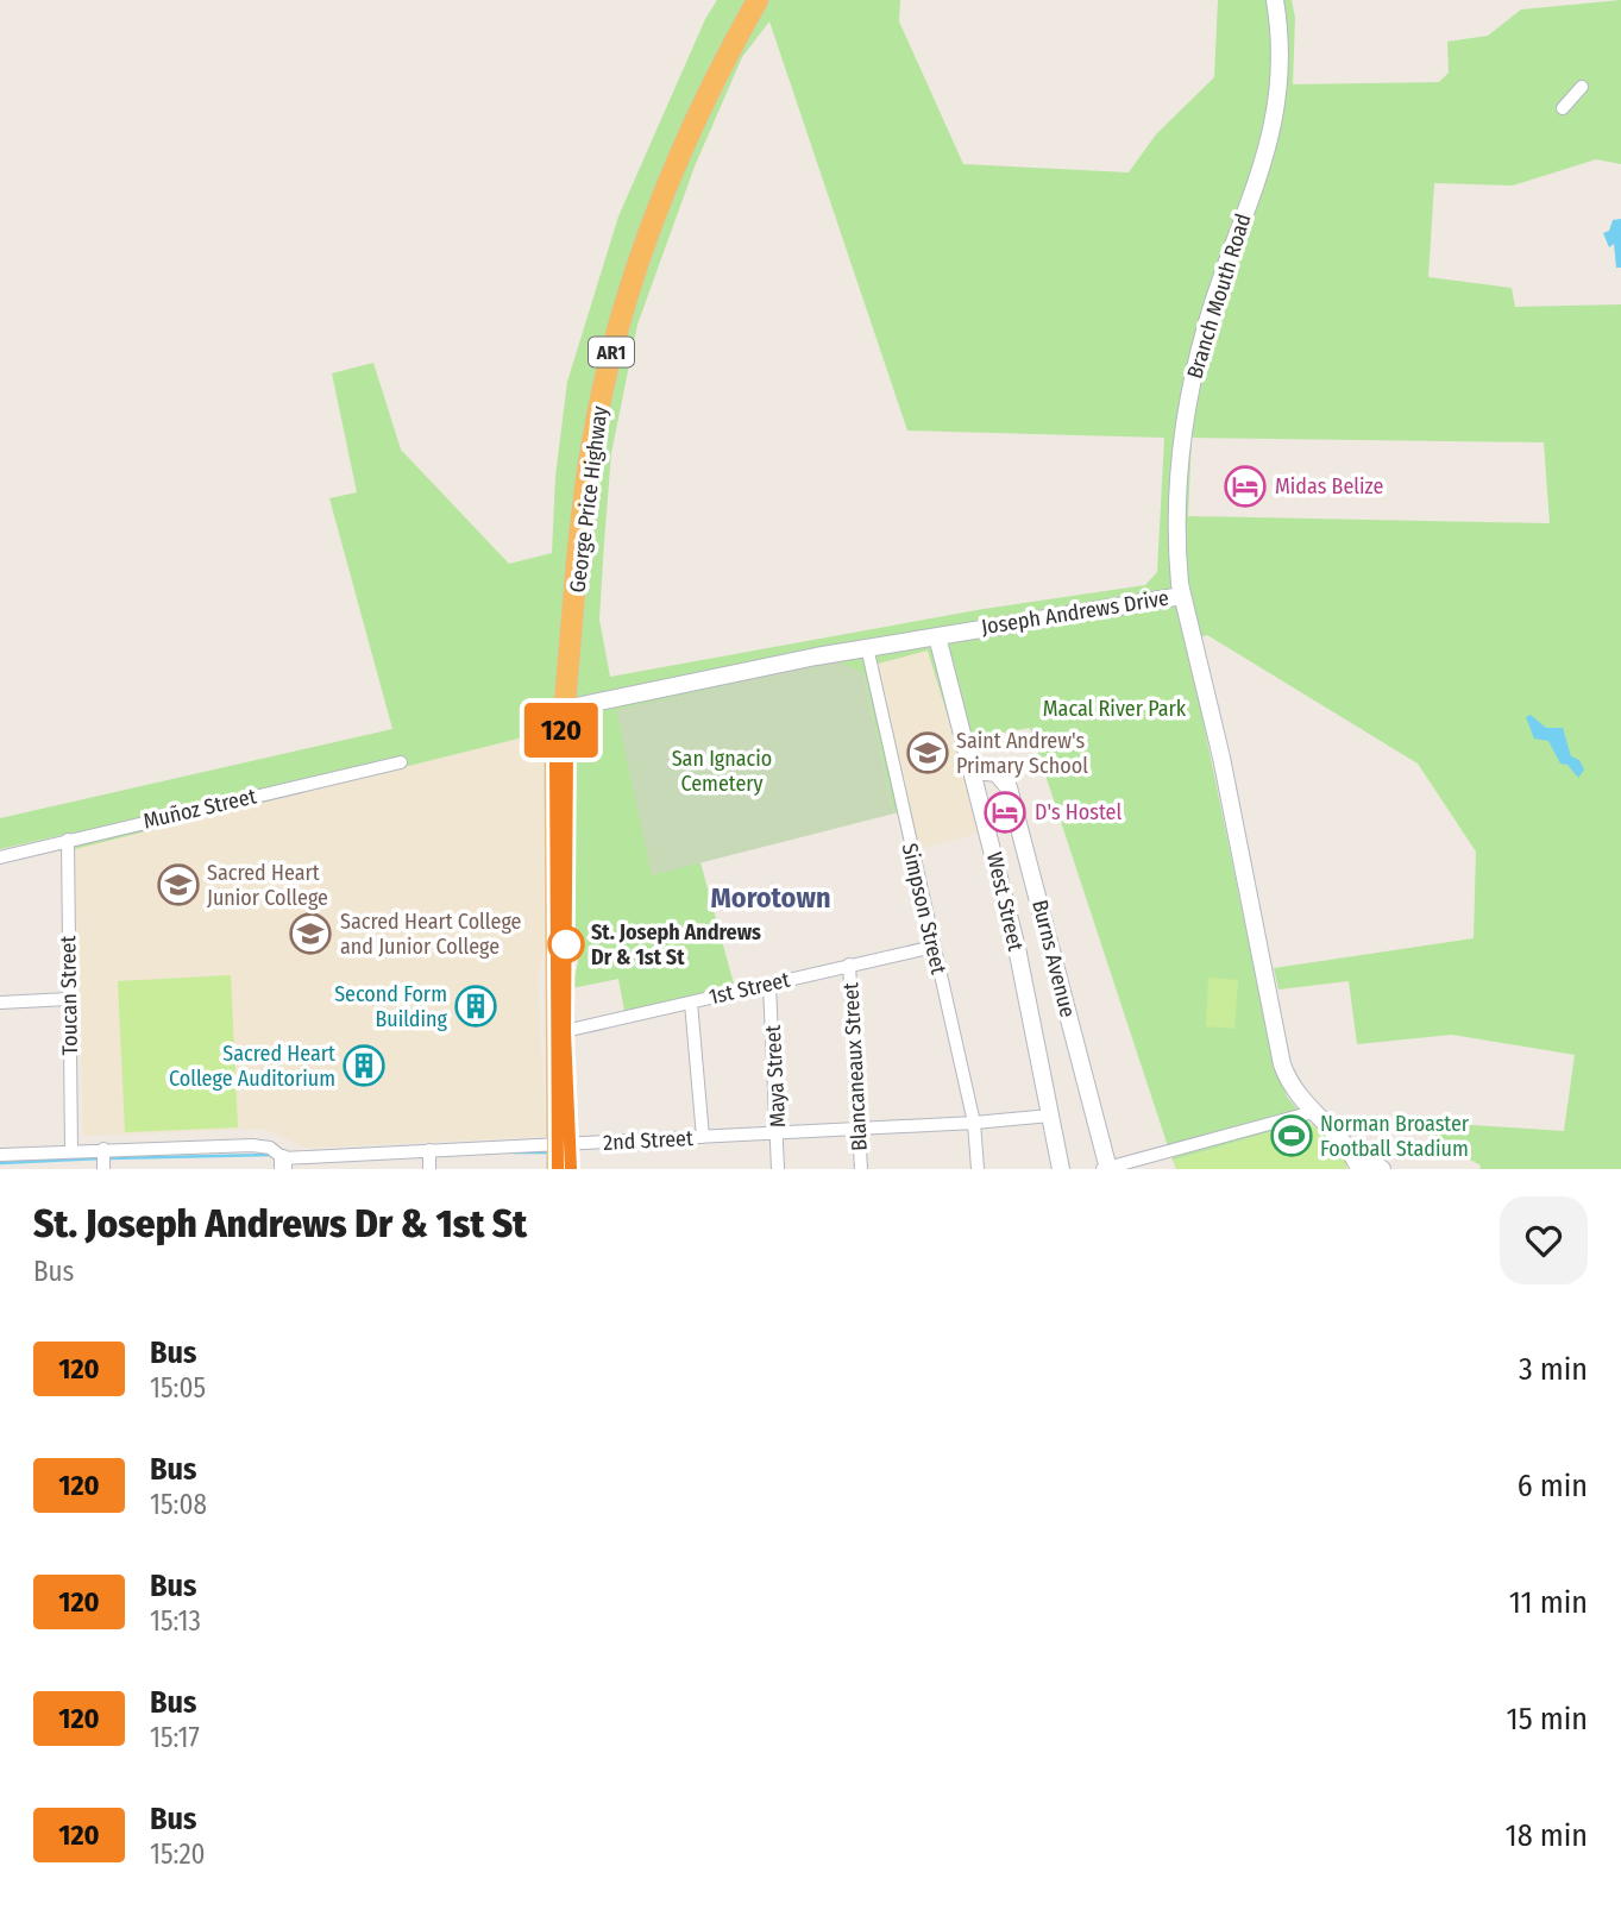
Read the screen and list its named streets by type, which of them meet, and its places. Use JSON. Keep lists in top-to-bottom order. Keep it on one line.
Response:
{"streets":{"highway":["AR1","George Price Highway"],"street":["Branch Mouth Road","Joseph Andrews Drive","Muñoz Street","West Street","Simpson Street","Burns Avenue","1st Street","Toucan Street","Blancaneaux Street","Maya Street","2nd Street"]},"crossings":[["Branch Mouth Road","Joseph Andrews Drive"],["AR1","George Price Highway"],["AR1","Joseph Andrews Drive"],["AR1","1st Street"],["AR1","2nd Street"],["George Price Highway","Joseph Andrews Drive"],["Joseph Andrews Drive","West Street"],["Joseph Andrews Drive","Simpson Street"],["Muñoz Street","Toucan Street"],["West Street","Burns Avenue"],["West Street","2nd Street"],["Simpson Street","1st Street"],["Simpson Street","2nd Street"],["1st Street","Blancaneaux Street"],["1st Street","Maya Street"],["Toucan Street","2nd Street"],["Blancaneaux Street","2nd Street"],["Maya Street","2nd Street"]],"districts":["Morotown"],"parks":["Macal River Park","San Ignacio Cemetery"],"places":{"hotel":["Midas Belize","D's Hostel"],"school or university":["Saint Andrew's Primary School","Sacred Heart Junior College","Sacred Heart College and Junior College"],"other":["St. Joseph Andrews Dr & 1st St"],"building":["Second Form Building","Sacred Heart College Auditorium"],"sports":["Norman Broaster Football Stadium"]},"lines":["bus line 120"],"page":{"on_map":"120","heading":["St. Joseph Andrews Dr & 1st St","Bus"],"list":[{"mark":"120","name":"Bus","note":"15:05","value":"3 min"},{"mark":"120","name":"Bus","note":"15:08","value":"6 min"},{"mark":"120","name":"Bus","note":"15:13","value":"11 min"},{"mark":"120","name":"Bus","note":"15:17","value":"15 min"},{"mark":"120","name":"Bus","note":"15:20","value":"18 min"}]}}
